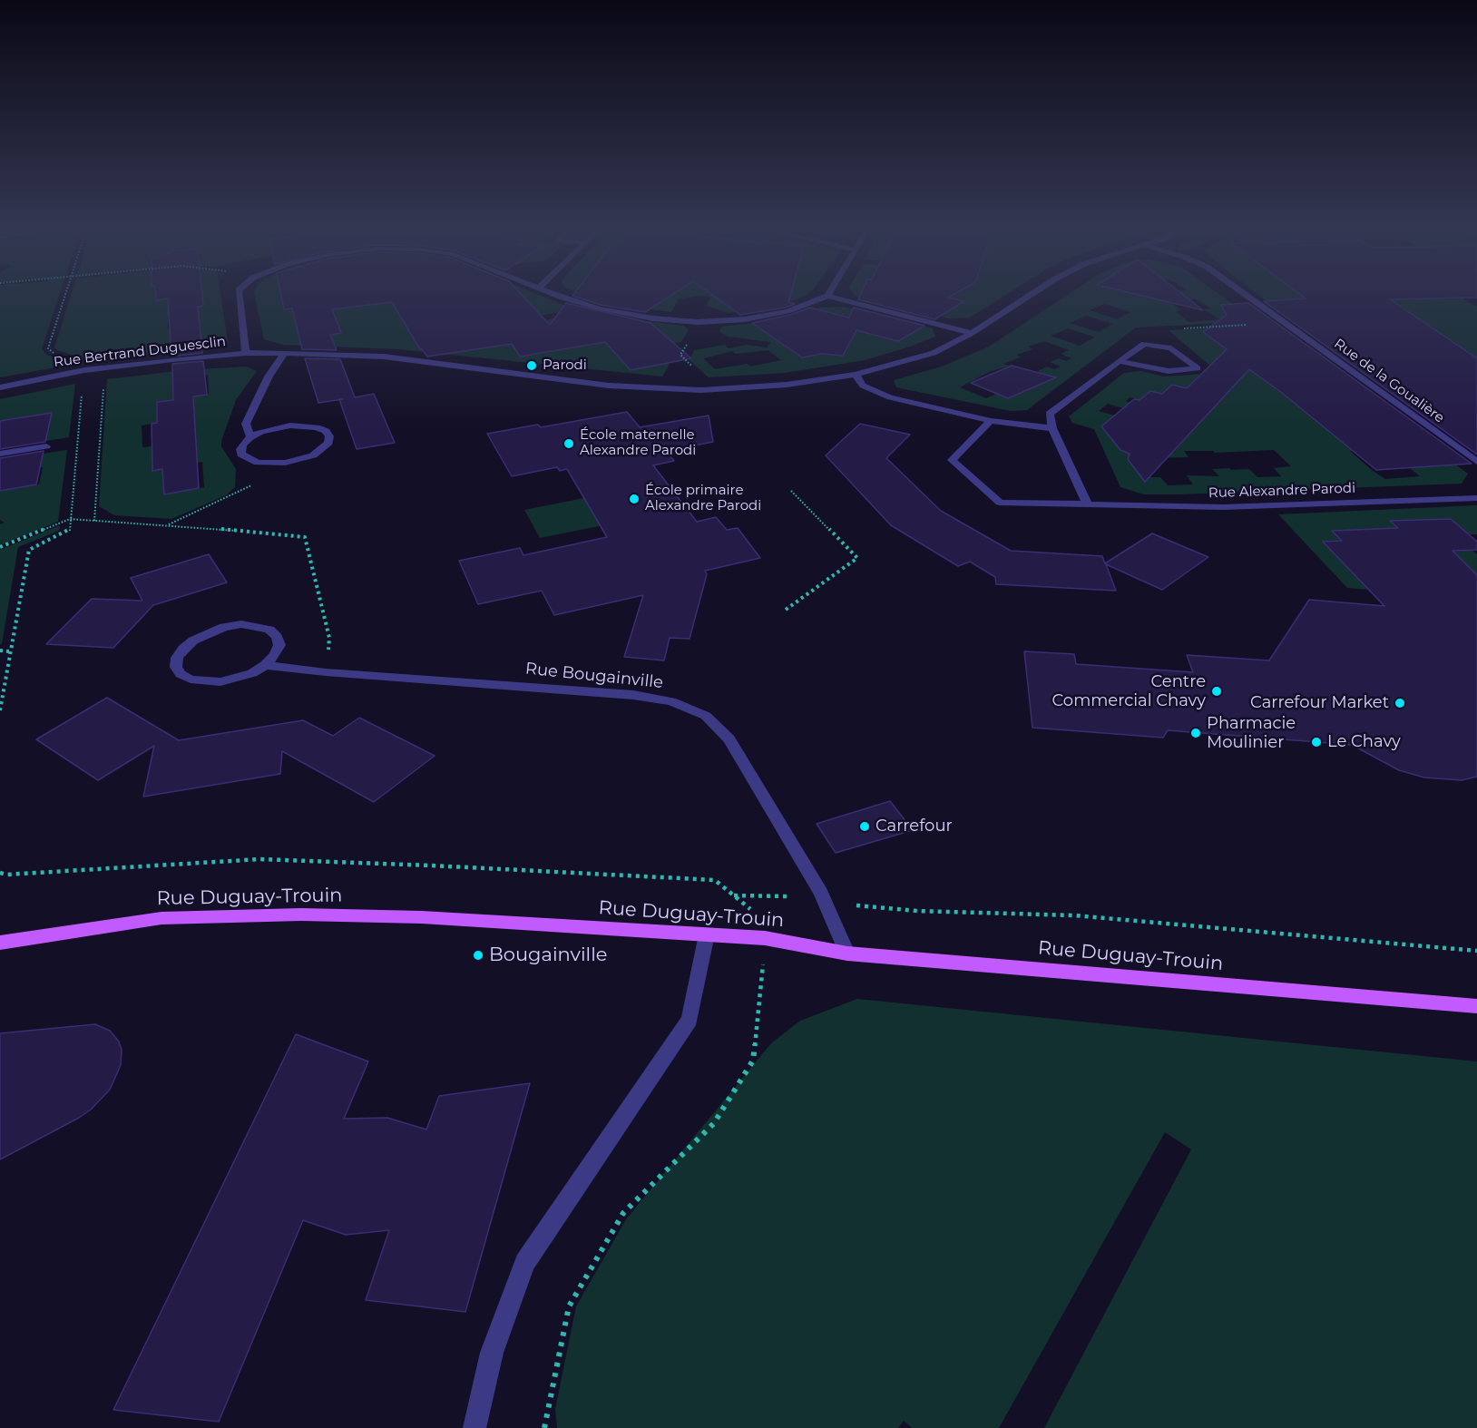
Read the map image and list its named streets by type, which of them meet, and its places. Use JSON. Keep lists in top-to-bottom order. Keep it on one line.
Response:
{"streets":{"main road":["Rue Duguay-Trouin"],"street":["Rue Bertrand Duguesclin","Rue de la Goualière","Rue Alexandre Parodi","Rue Bougainville"]},"crossings":[["Rue Bougainville","Rue Duguay-Trouin"]],"places":["Parodi","École maternelle Alexandre Parodi","École primaire Alexandre Parodi","Centre Commercial Chavy","Carrefour Market","Pharmacie Moulinier","Le Chavy","Carrefour","Bougainville"]}
